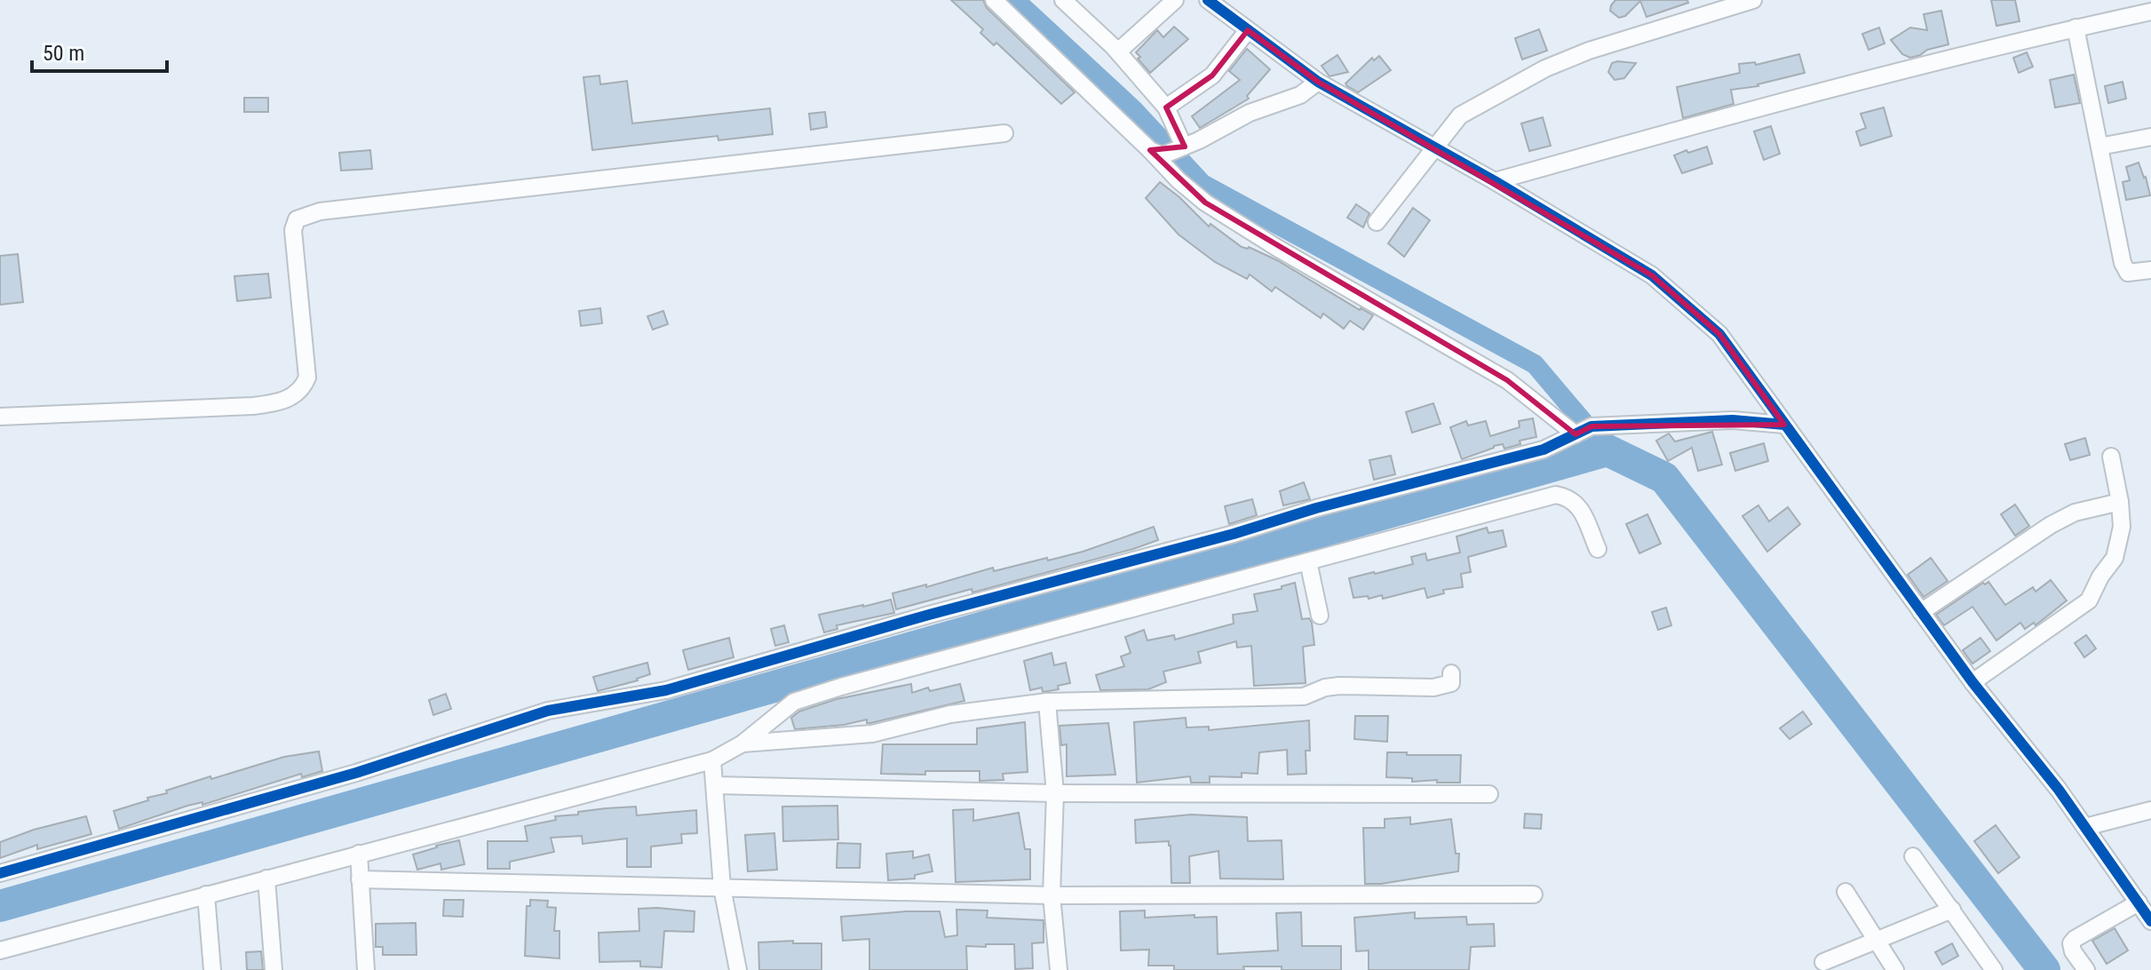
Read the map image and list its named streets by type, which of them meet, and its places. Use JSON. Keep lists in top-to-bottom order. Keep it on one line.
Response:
{"scale_bar":"50 m"}
